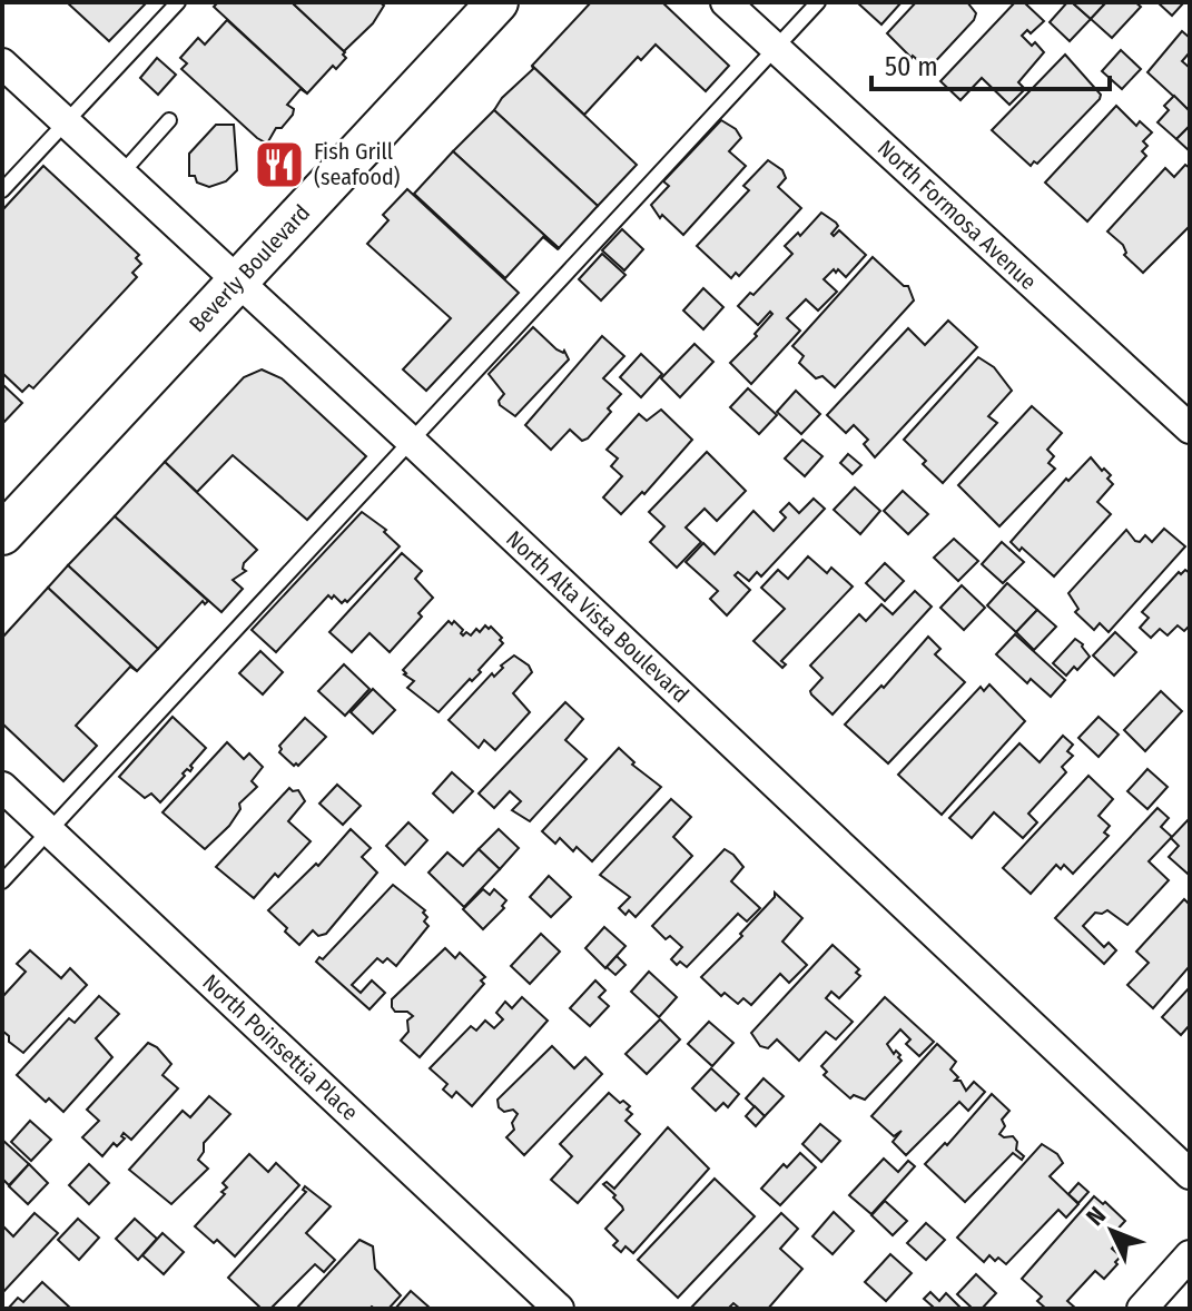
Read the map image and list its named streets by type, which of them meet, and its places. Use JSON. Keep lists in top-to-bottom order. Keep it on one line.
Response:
{"streets":{"main road":["Beverly Boulevard"],"street":["North Formosa Avenue","North Alta Vista Boulevard","North Poinsettia Place"]},"crossings":[["Beverly Boulevard","North Alta Vista Boulevard"]],"places":{"restaurant":["Fish Grill (seafood)"]},"scale_bar":"50 m","north":"top left"}
